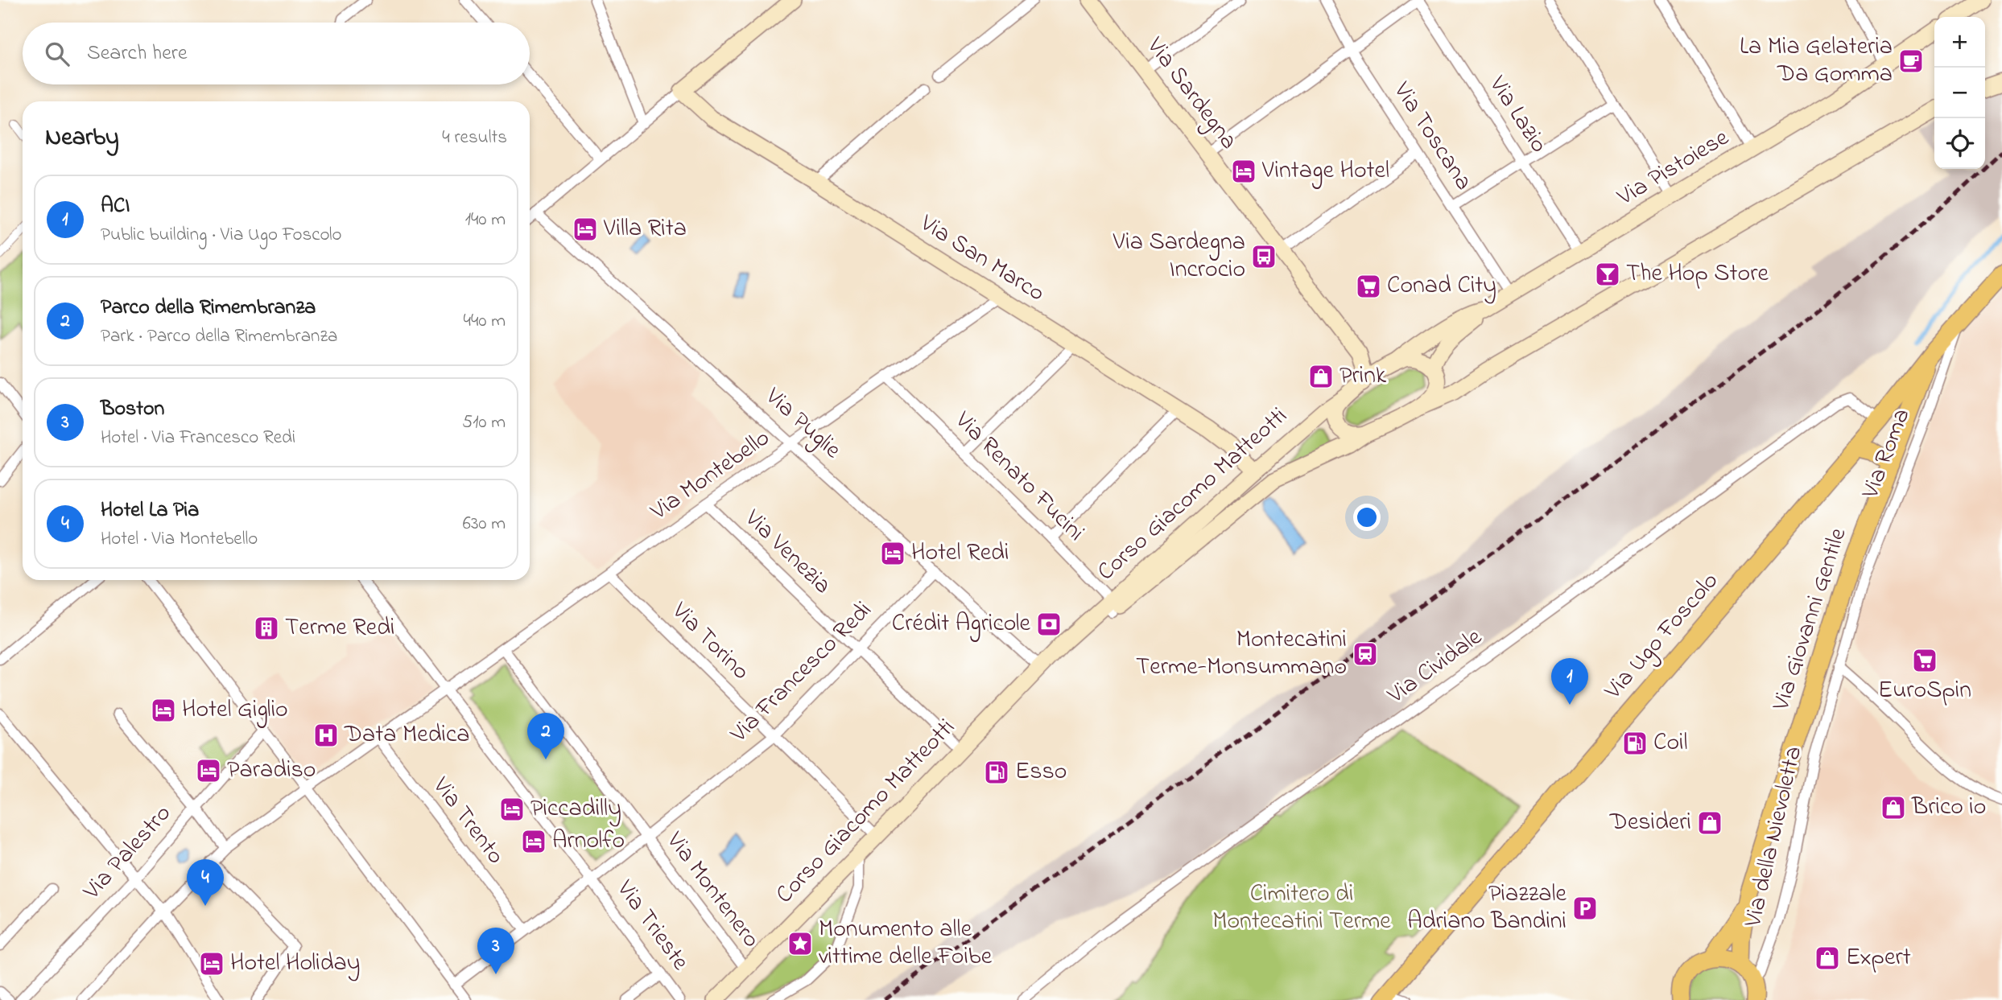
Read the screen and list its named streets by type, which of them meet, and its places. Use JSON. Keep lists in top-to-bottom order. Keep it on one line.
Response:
{"streets":{"main road":["Via Sardegna","Via Pistoiese","Via San Marco","Via Roma","Corso Giacomo Matteotti","Via Giovanni Gentile","Via Ugo Foscolo"],"street":["Via Lazio","Via Toscana","Via Puglie","Via Montebello","Via Renato Fucini","Via Venezia","Via Torino","Via Cividale","Via Francesco Redi","Via Trento","Via della Nievoletta","Via Palestro","Via Montenero","Via Trieste"]},"crossings":[["Via Sardegna","Via Pistoiese"],["Via Sardegna","Corso Giacomo Matteotti"],["Via Lazio","Via Pistoiese"],["Via Toscana","Via Pistoiese"],["Via Pistoiese","Corso Giacomo Matteotti"],["Via San Marco","Via Montebello"],["Via San Marco","Corso Giacomo Matteotti"],["Via Puglie","Via Montebello"],["Via Puglie","Corso Giacomo Matteotti"],["Via Puglie","Via Francesco Redi"],["Via Roma","Via Giovanni Gentile"],["Via Roma","Via Ugo Foscolo"],["Via Roma","Via della Nievoletta"],["Via Montebello","Via Renato Fucini"],["Via Montebello","Via Venezia"],["Via Montebello","Via Torino"],["Via Montebello","Via Trento"],["Via Montebello","Via Montenero"],["Via Montebello","Via Trieste"],["Via Renato Fucini","Corso Giacomo Matteotti"],["Corso Giacomo Matteotti","Via Venezia"],["Corso Giacomo Matteotti","Via Torino"],["Corso Giacomo Matteotti","Via Montenero"],["Via Venezia","Via Francesco Redi"],["Via Giovanni Gentile","Via Ugo Foscolo"],["Via Ugo Foscolo","Via Cividale"],["Via Torino","Via Francesco Redi"],["Via Francesco Redi","Via Trento"],["Via Francesco Redi","Via Montenero"],["Via Francesco Redi","Via Trieste"]],"parks":["Cimitero di Montecatini Terme"],"places":{"cafe":["La Mia Gelateria Da Gomma"],"hotel":["Vintage Hotel","Villa Rita","Hotel Redi","Hotel Giglio","Paradiso","Piccadilly","Arnolfo","Hotel Holiday"],"bus stop":["Via Sardegna Incrocio"],"bar":["The Hop Store"],"supermarket":["Conad City","EuroSpin"],"shop":["Prink","Brico io","Desideri","Expert"],"bank":["Crédit Agricole"],"building":["Terme Redi"],"station":["Montecatini Terme-Monsummano"],"hospital":["Data Medica"],"fuel station":["Coil","Esso"],"parking":["Piazzale Adriano Bandini"],"place":["Monumento alle vittime delle Foibe"]},"page":{"map_buttons":["+","−"],"search":"Search here","heading":["Nearby","4 results"],"list":[{"mark":"1","name":"ACI","note":"Public building · Via Ugo Foscolo","value":"140 m"},{"mark":"2","name":"Parco della Rimembranza","note":"Park · Parco della Rimembranza","value":"440 m"},{"mark":"3","name":"Boston","note":"Hotel · Via Francesco Redi","value":"510 m"},{"mark":"4","name":"Hotel La Pia","note":"Hotel · Via Montebello","value":"630 m"}],"pins":["1","2","4","3"]}}
